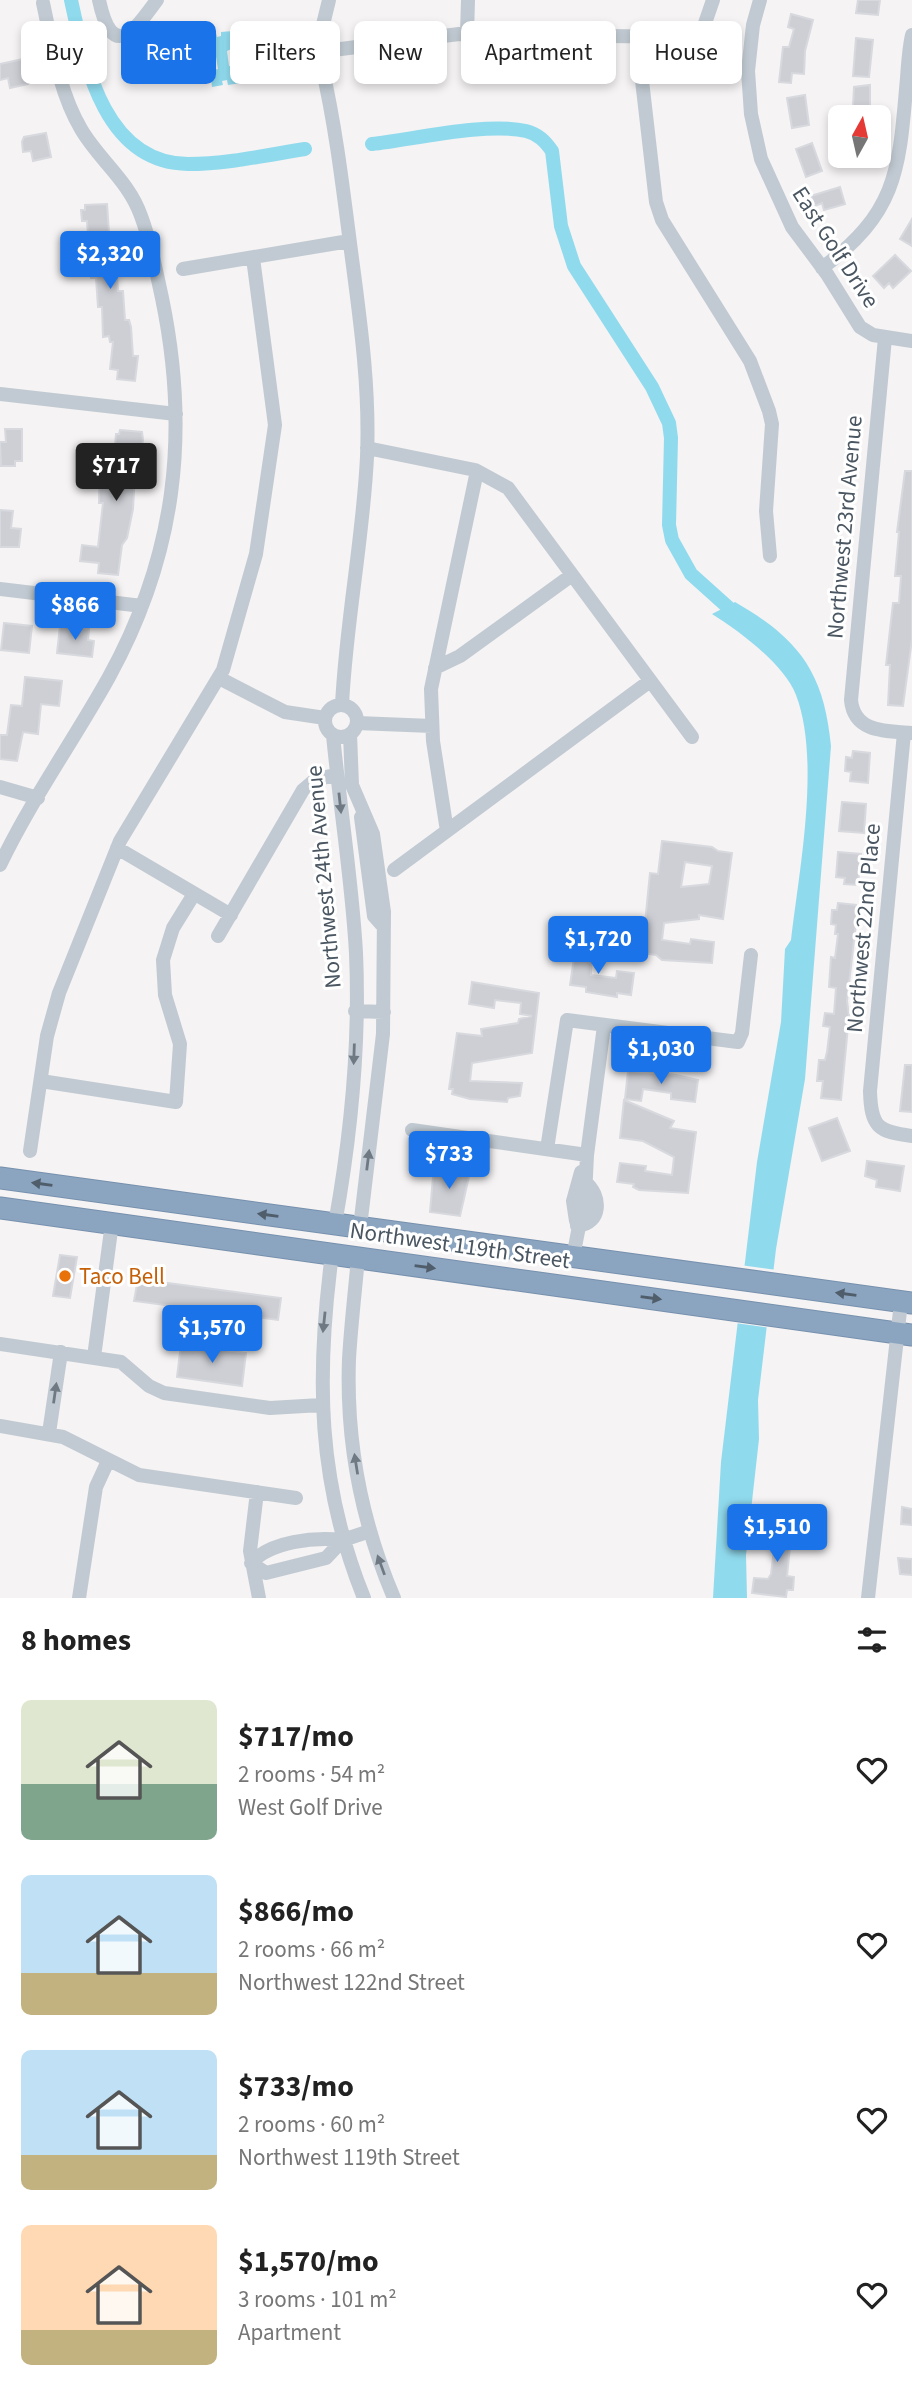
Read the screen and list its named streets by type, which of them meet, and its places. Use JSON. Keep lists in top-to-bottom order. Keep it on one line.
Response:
{"streets":{"highway":["Northwest 119th Street"],"street":["East Golf Drive","Northwest 23rd Avenue","Northwest 24th Avenue","Northwest 22nd Place"]},"crossings":[["East Golf Drive","Northwest 23rd Avenue"],["Northwest 23rd Avenue","Northwest 22nd Place"],["Northwest 24th Avenue","Northwest 119th Street"]],"places":["Taco Bell"],"north":"top","page":{"chip":["Buy","Rent","Filters","New","Apartment","House"],"price":["$2,320","$717","$866","$1,720","$1,030","$733","$1,570","$1,510"],"heading":"8 homes","list":[{"name":"$717/mo","note":"2 rooms · 54 m² · West Golf Drive"},{"name":"$866/mo","note":"2 rooms · 66 m² · Northwest 122nd Street"},{"name":"$733/mo","note":"2 rooms · 60 m² · Northwest 119th Street"},{"name":"$1,570/mo","note":"3 rooms · 101 m² · Apartment"}]}}
